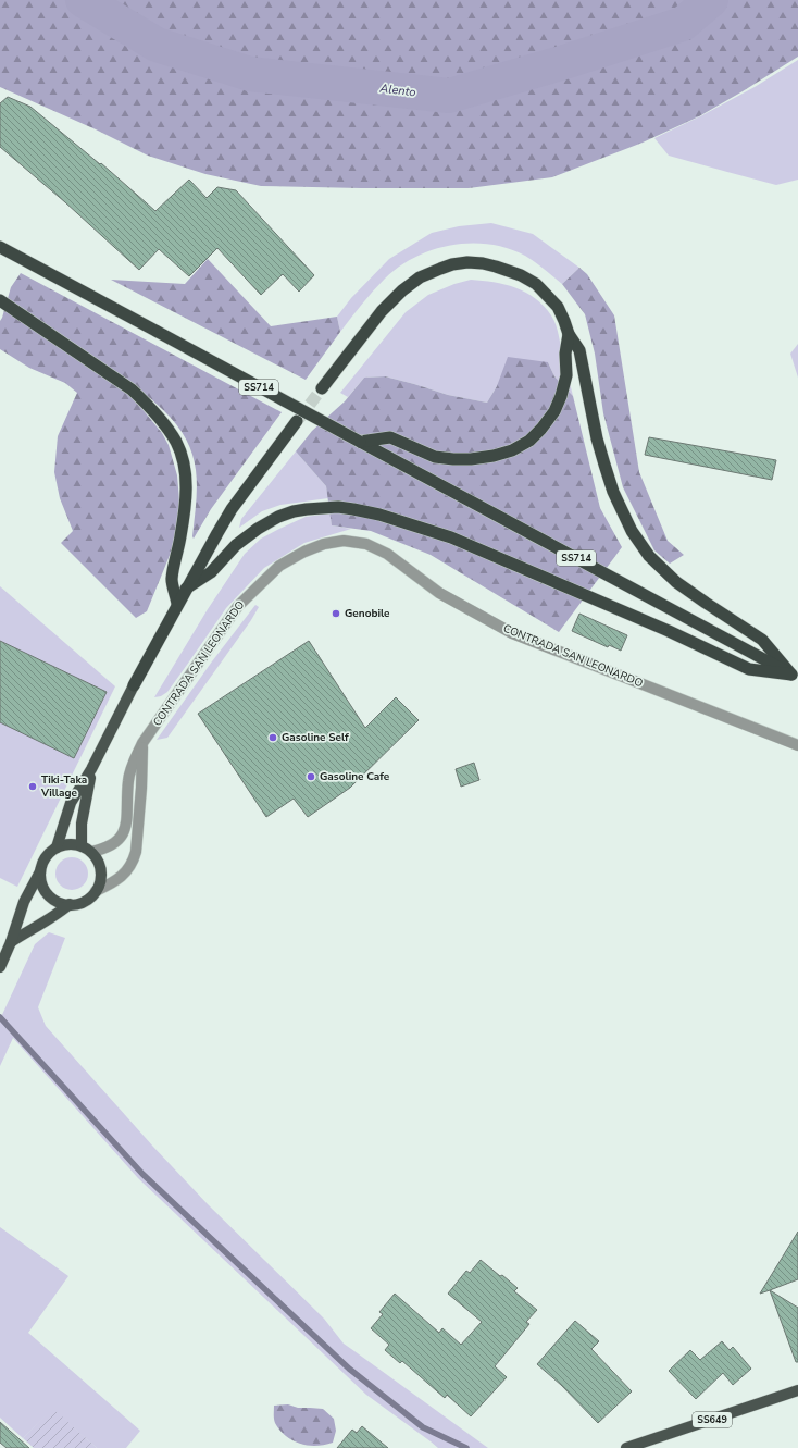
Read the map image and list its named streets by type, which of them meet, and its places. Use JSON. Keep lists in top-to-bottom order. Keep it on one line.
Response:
{"streets":{"highway":["SS714"],"main road":["SS649"],"street":["CONTRADA SAN LEONARDO"]},"water":["Alento"],"places":["Genobile","Gasoline Self","Gasoline Cafe","Tiki-Taka Village"]}
